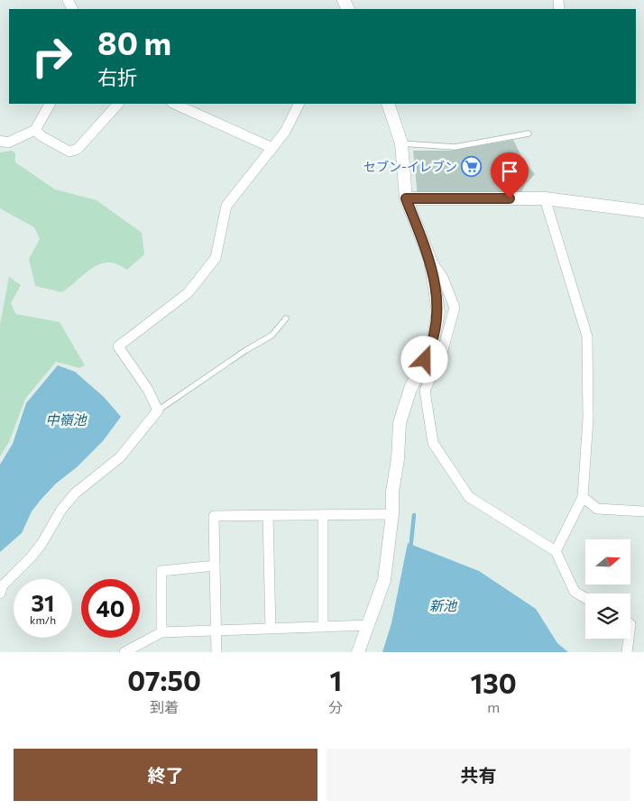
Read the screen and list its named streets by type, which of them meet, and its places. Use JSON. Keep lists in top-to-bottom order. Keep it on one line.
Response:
{"water":["中嶺池","新池"],"places":{"supermarket":["セブン-イレブン"]},"north":"right","page":{"turn":["80 m","右折"],"speed":"31 km/h","limit":"40","eta":["07:50","到着","1","分","130","m"],"buttons":["終了","共有"]}}
